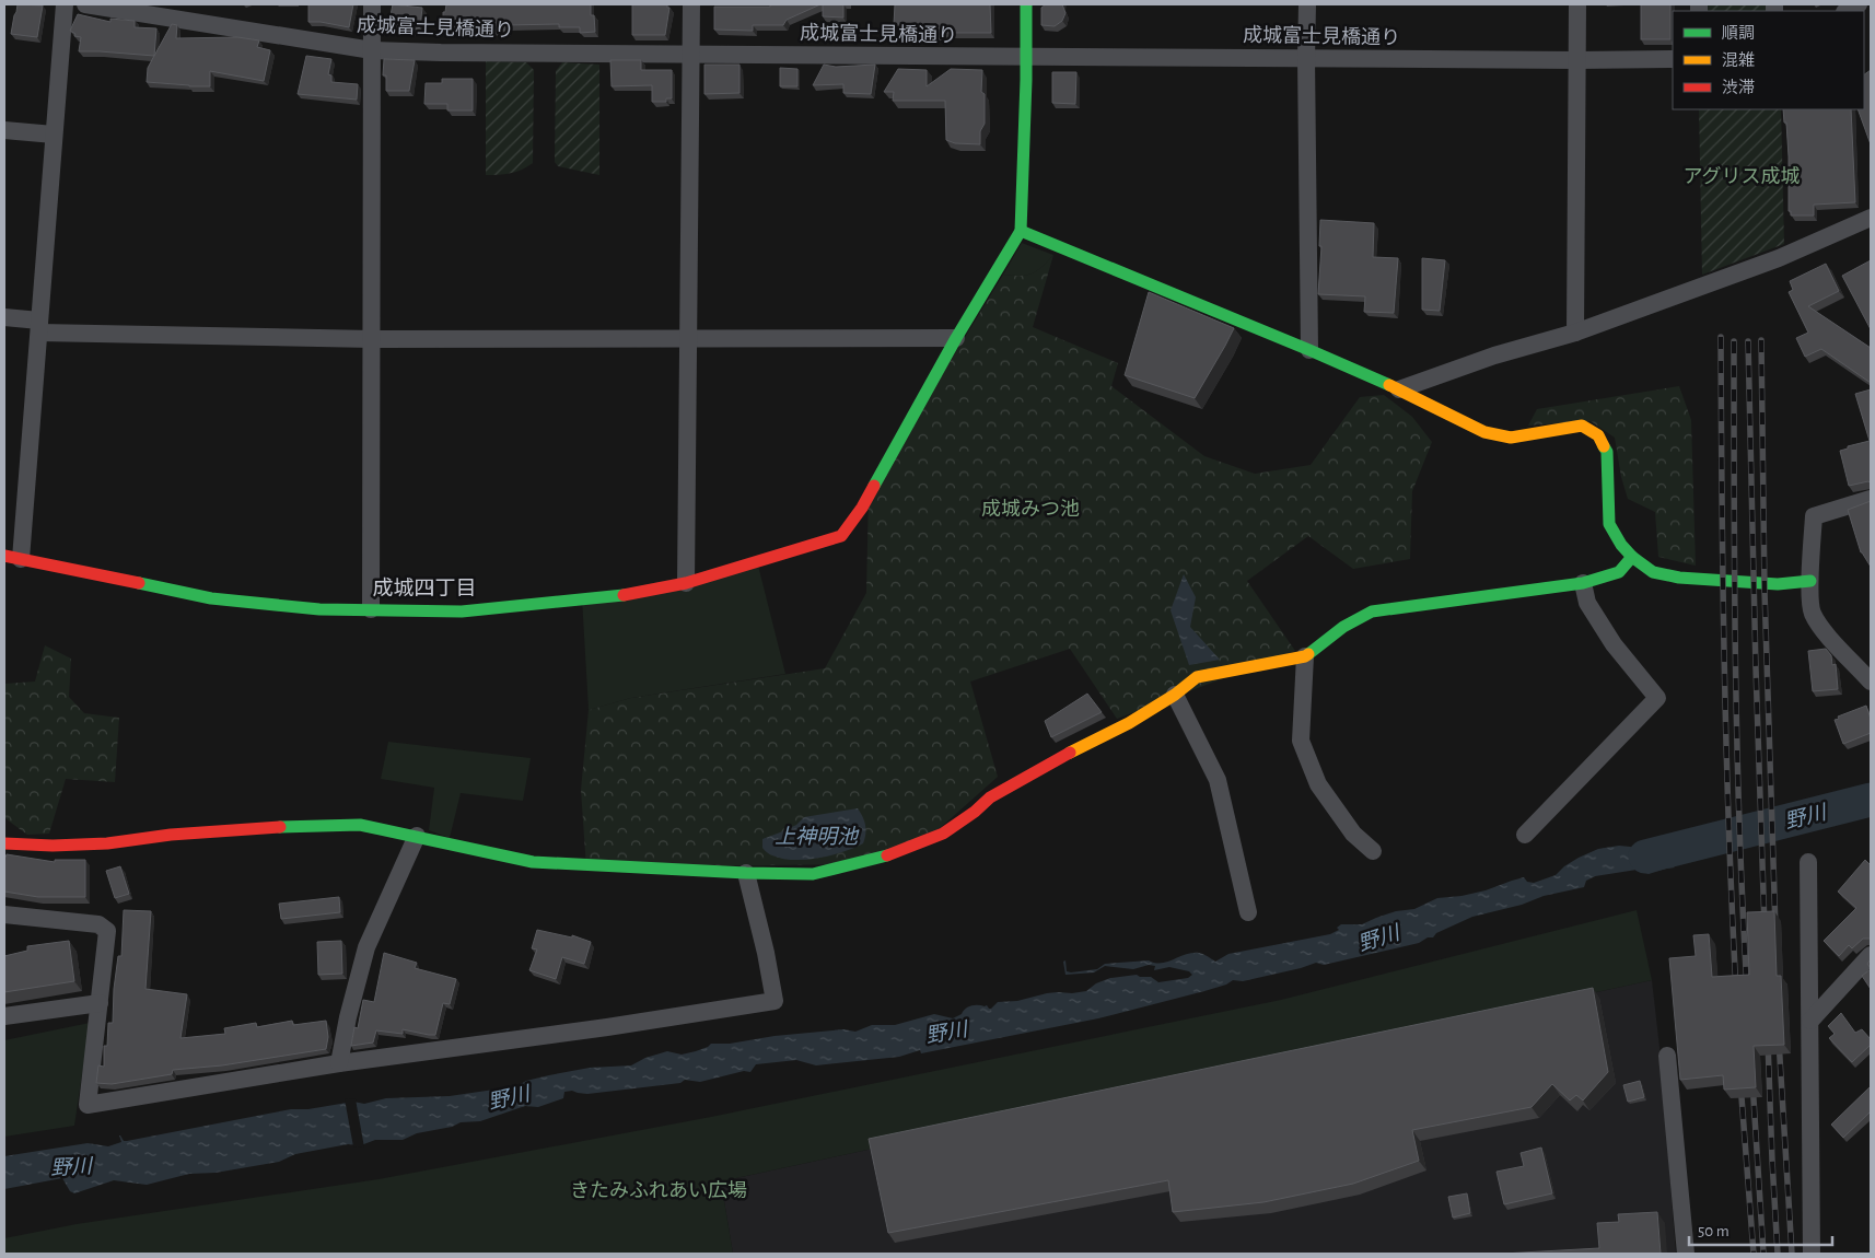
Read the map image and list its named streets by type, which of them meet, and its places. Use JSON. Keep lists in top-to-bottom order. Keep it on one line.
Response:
{"streets":{"street":["成城富士見橋通り"]},"districts":["成城四丁目"],"water":["野川","上神明池"],"parks":["アグリス成城","成城みつ池","きたみふれあい広場"],"legend":["順調","混雑","渋滞"],"scale_bar":"50 m"}
